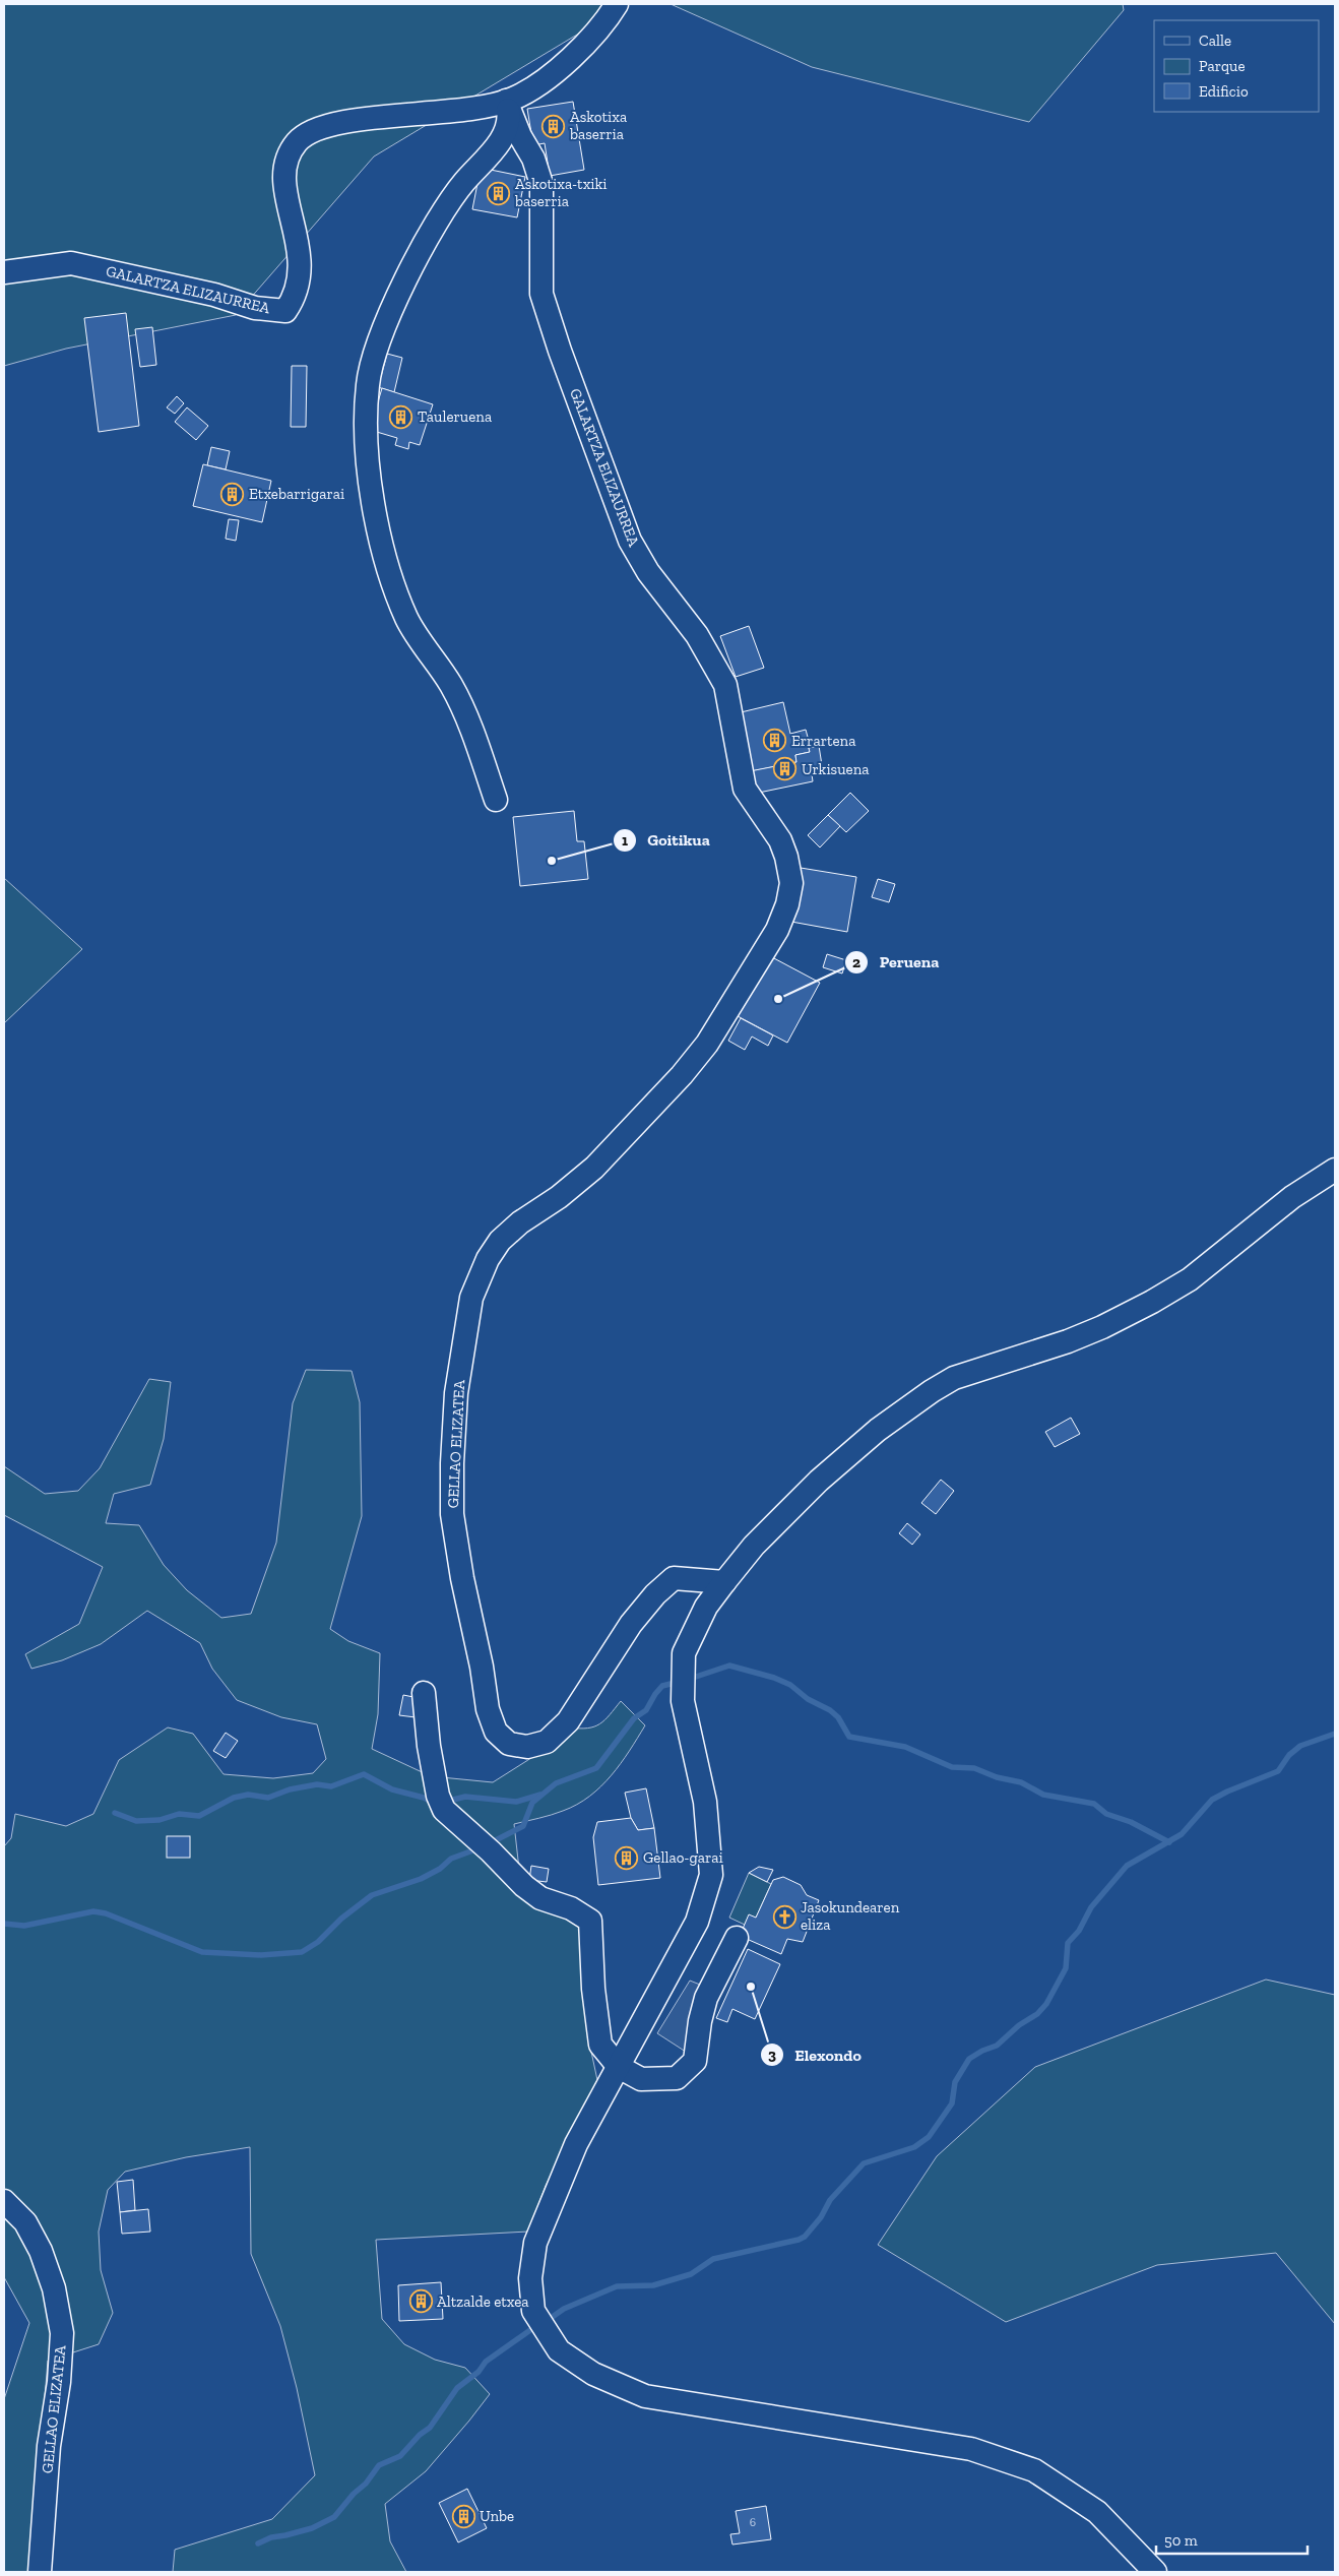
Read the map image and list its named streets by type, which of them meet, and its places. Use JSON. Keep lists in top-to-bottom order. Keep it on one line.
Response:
{"streets":{"street":["GALARTZA ELIZAURREA","GELLAO ELIZATEA"]},"crossings":[["GALARTZA ELIZAURREA","GELLAO ELIZATEA"]],"places":{"building":["Askotixa baserria","Askotixa-txiki baserria","Tauleruena","Etxebarrigarai","Errartena","Urkisuena","Gellao-garai","Altzalde etxea","Unbe"],"other":["Goitikua","Peruena","Elexondo"],"church":["Jasokundearen eliza"]},"house_numbers":["6"],"legend":["Calle","Parque","Edificio"],"scale_bar":"50 m"}
